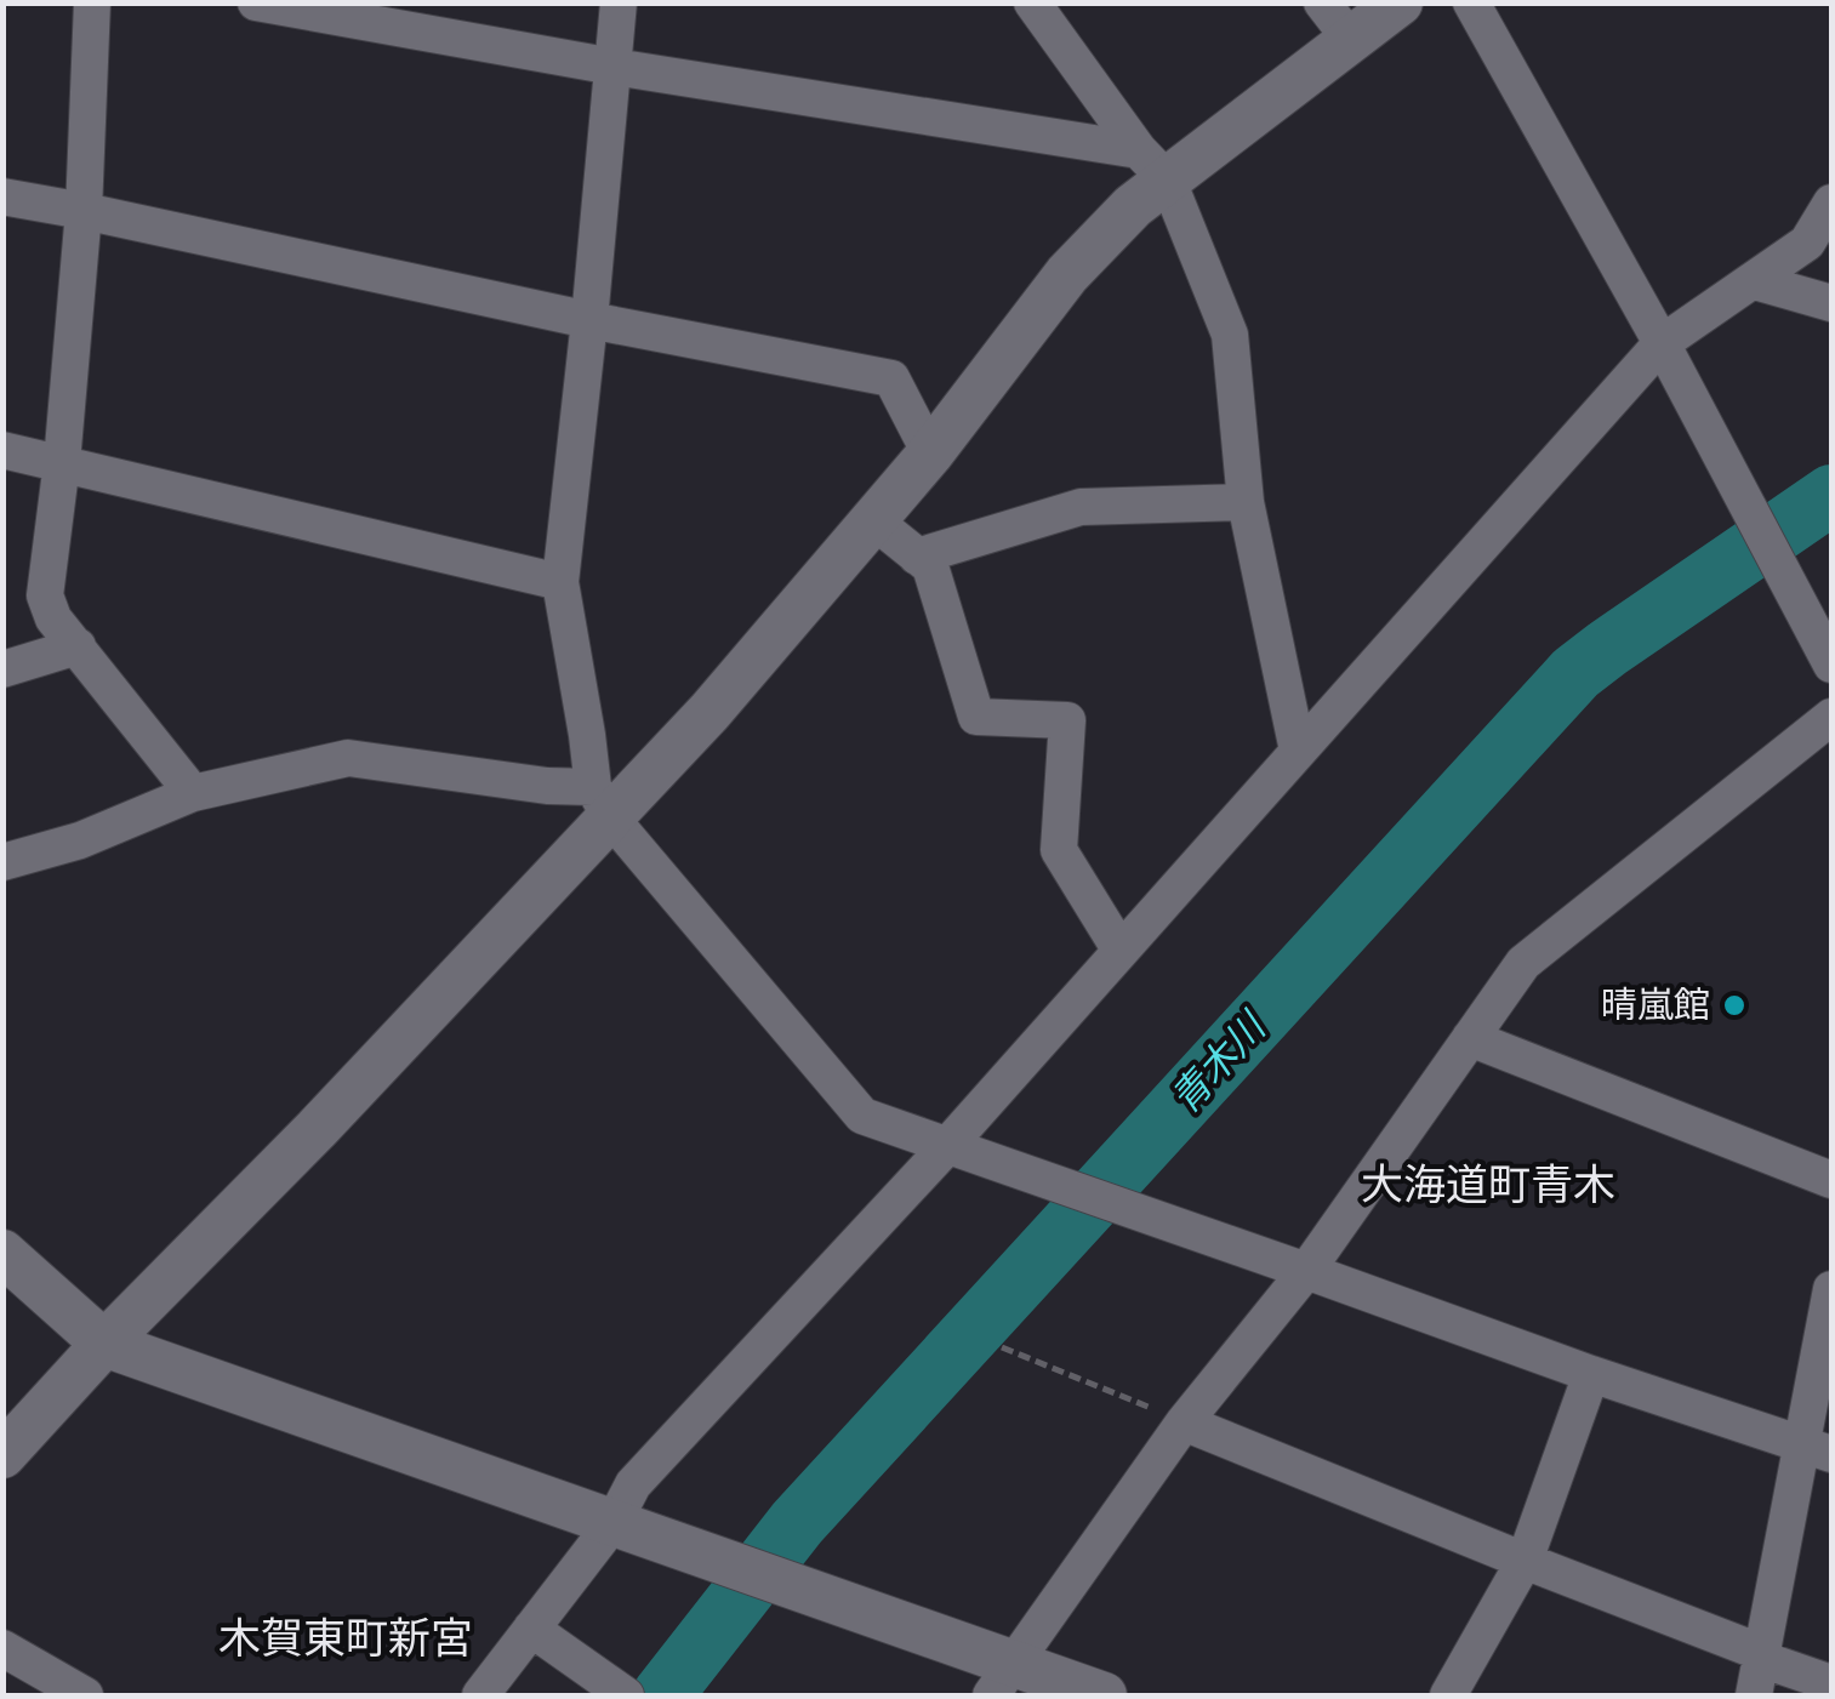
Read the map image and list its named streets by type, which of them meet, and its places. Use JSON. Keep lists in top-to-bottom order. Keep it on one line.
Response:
{"districts":["大海道町青木","木賀東町新宮"],"water":["青木川"],"places":["晴嵐館"]}
